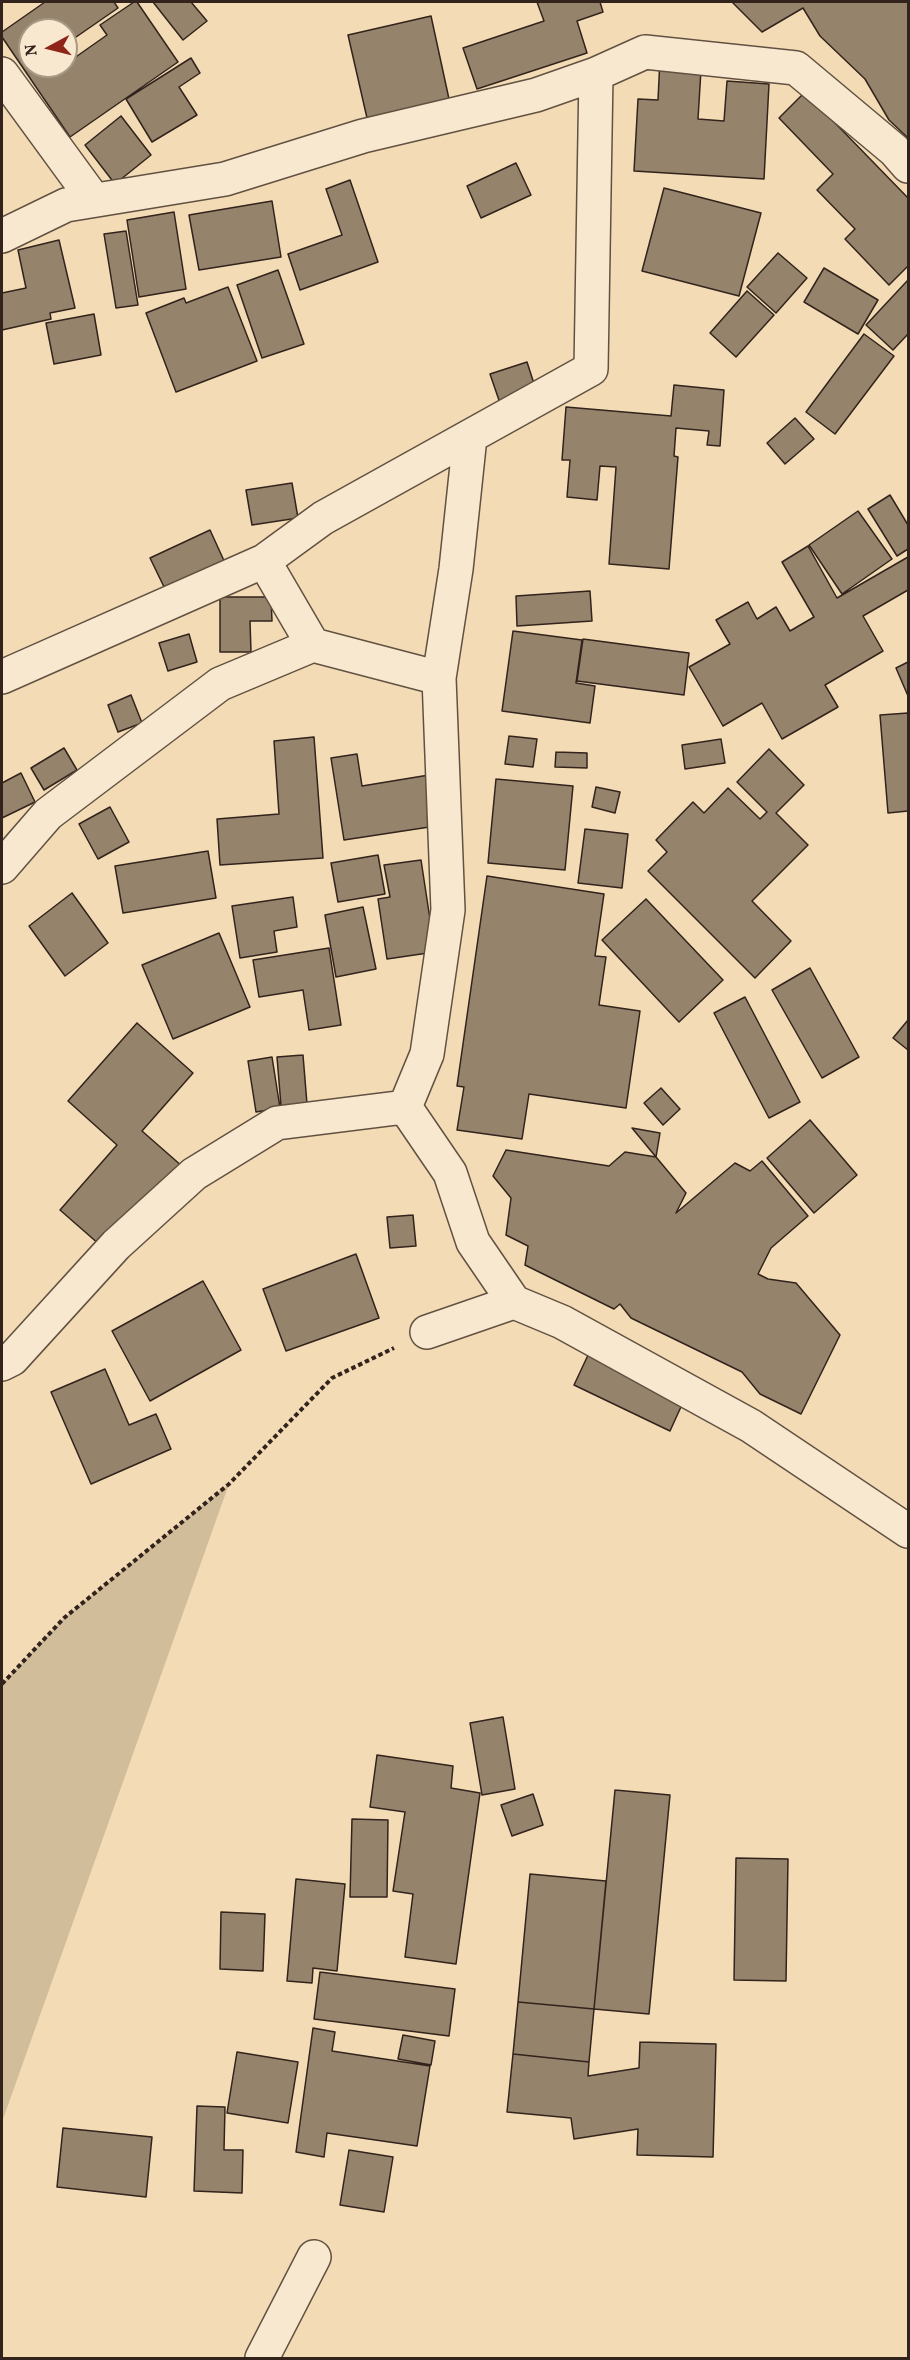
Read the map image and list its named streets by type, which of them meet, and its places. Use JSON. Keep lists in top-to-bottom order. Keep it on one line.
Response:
{"north":"left"}
